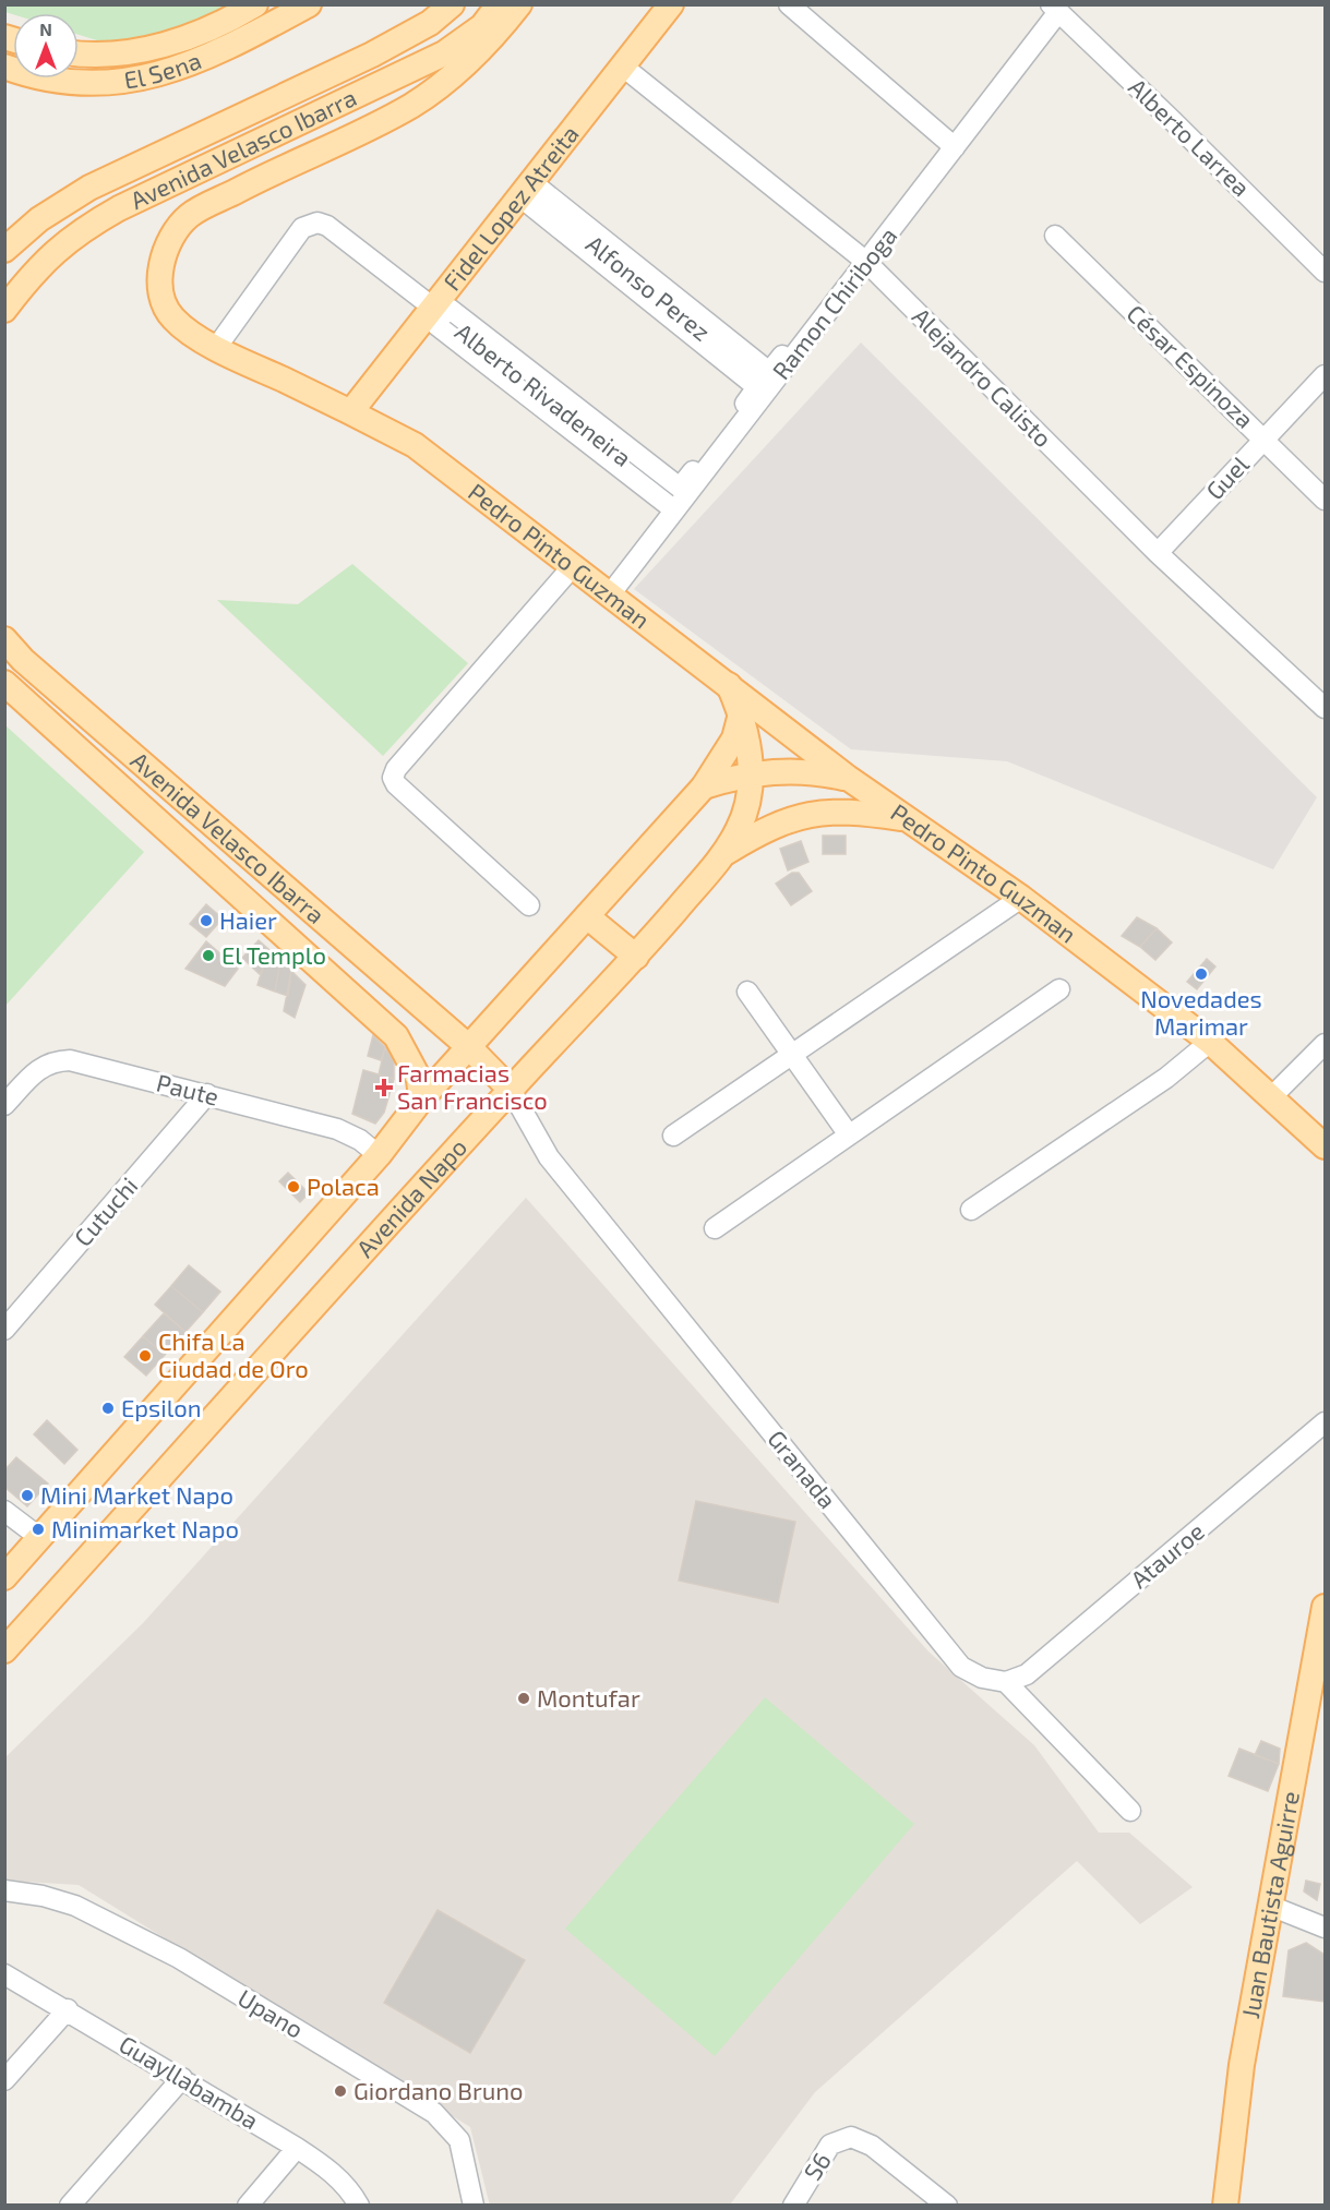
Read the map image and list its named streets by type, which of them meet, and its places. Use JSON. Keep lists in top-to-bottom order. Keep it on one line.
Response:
{"streets":{"main road":["El Sena","Avenida Velasco Ibarra","Fidel Lopez Atreita","Pedro Pinto Guzman","Avenida Napo","Juan Bautista Aguirre"],"street":["Alberto Larrea","Alfonso Perez","Ramon Chiriboga","César Espinoza","Alejandro Calisto","Alberto Rivadeneira","Guel","Paute","Cutuchi","Granada","Atauroe","Upano","Guayllabamba","S6"]},"crossings":[["Alberto Larrea","Ramon Chiriboga"],["Avenida Velasco Ibarra","Avenida Napo"],["Avenida Velasco Ibarra","Granada"],["Fidel Lopez Atreita","Alfonso Perez"],["Fidel Lopez Atreita","Alejandro Calisto"],["Fidel Lopez Atreita","Alberto Rivadeneira"],["Fidel Lopez Atreita","Pedro Pinto Guzman"],["Alfonso Perez","Ramon Chiriboga"],["Ramon Chiriboga","Alejandro Calisto"],["Ramon Chiriboga","Alberto Rivadeneira"],["Ramon Chiriboga","Pedro Pinto Guzman"],["César Espinoza","Guel"],["Alejandro Calisto","Guel"],["Alberto Rivadeneira","Pedro Pinto Guzman"],["Pedro Pinto Guzman","Avenida Napo"],["Paute","Cutuchi"],["Avenida Napo","Granada"],["Granada","Atauroe"]],"places":{"other":["Haier","El Templo","Novedades Marimar","Polaca","Chifa La Ciudad de Oro","Epsilon","Mini Market Napo","Minimarket Napo","Montufar","Giordano Bruno"],"health":["Farmacias San Francisco"]},"north":"top"}
